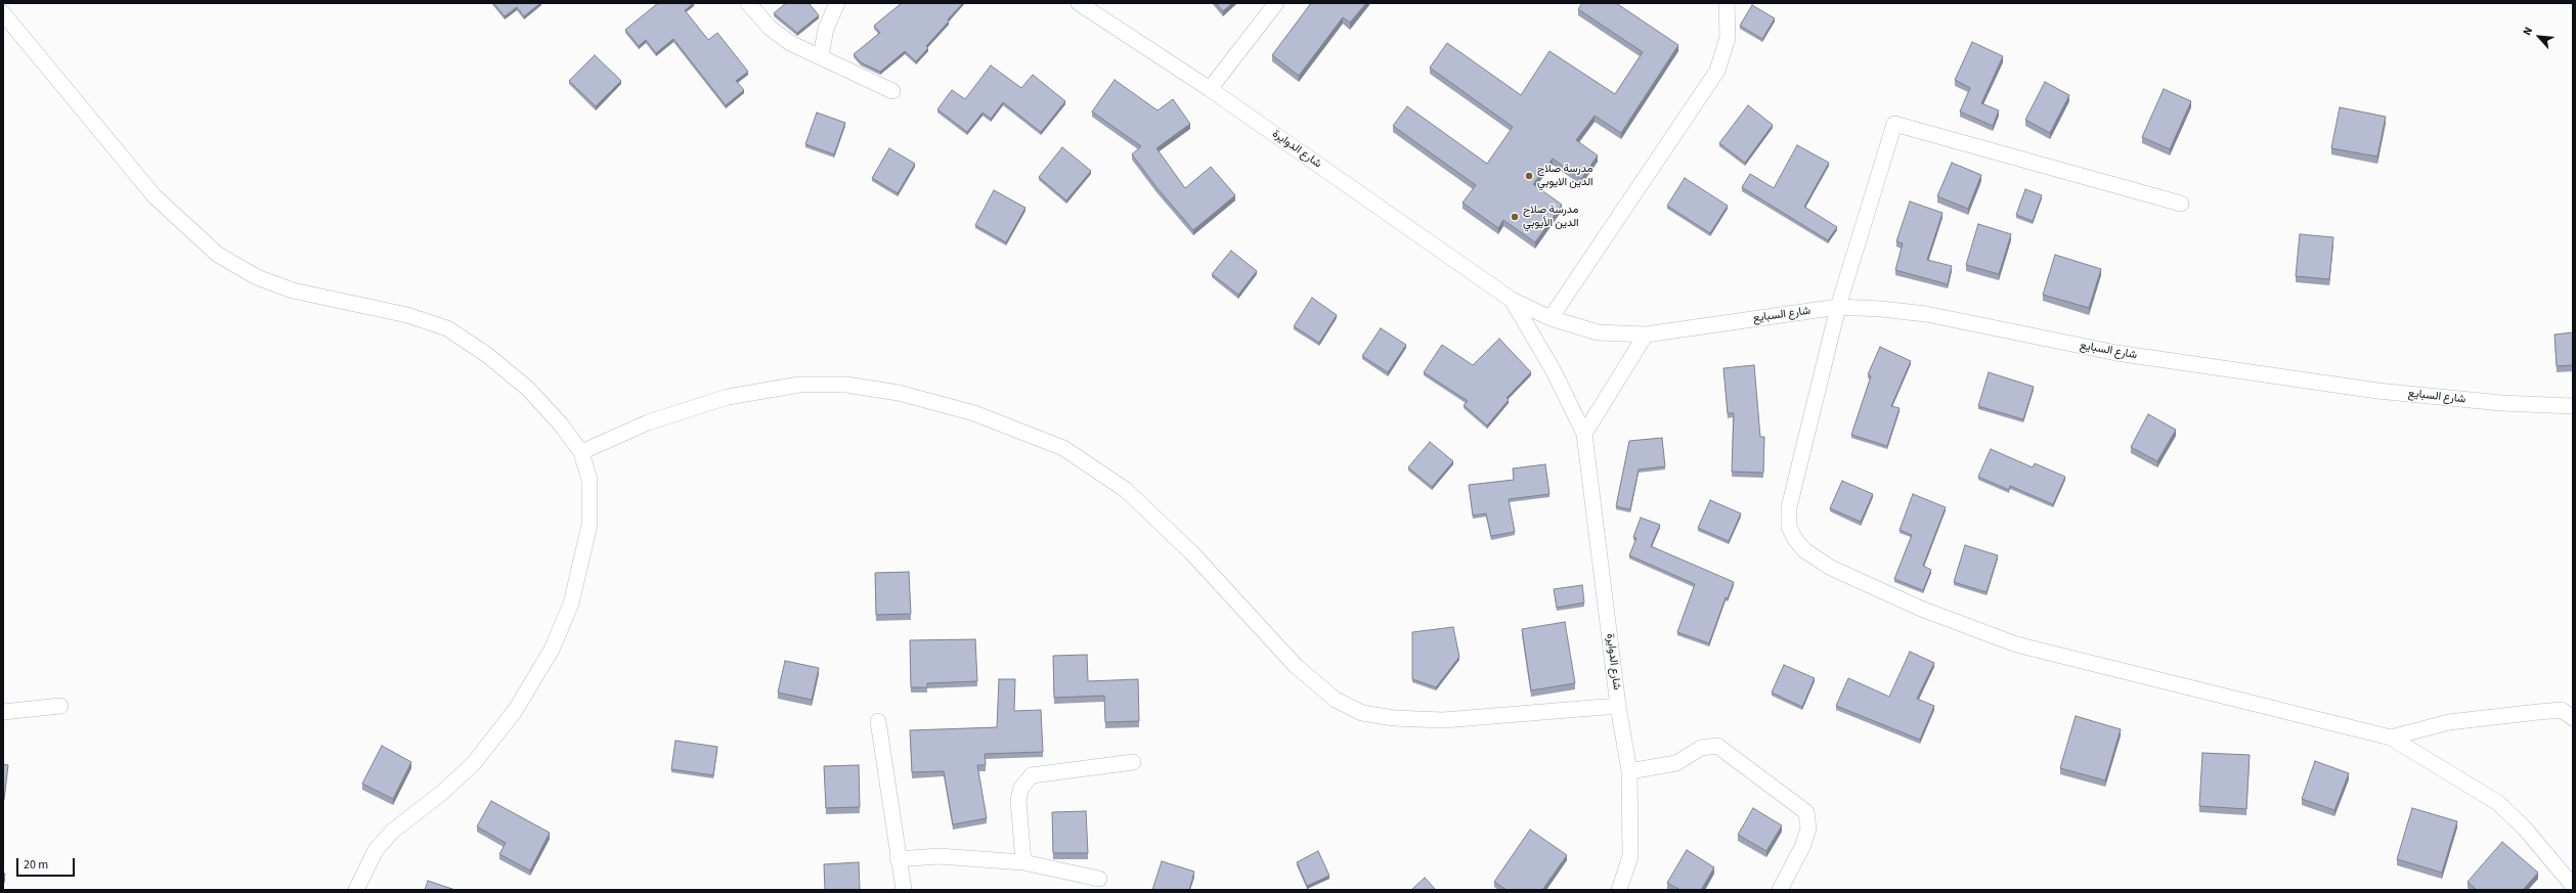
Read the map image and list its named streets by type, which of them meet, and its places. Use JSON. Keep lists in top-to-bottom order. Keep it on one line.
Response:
{"streets":{"street":["شارع الدوايرة","شارع السبايع"]},"crossings":[["شارع الدوايرة","شارع السبايع"]],"places":["مدرسة صلاح الدين الايوبي","مدرسة صلاح الدين الأيوبي"],"scale_bar":"20 m","north":"top left"}
